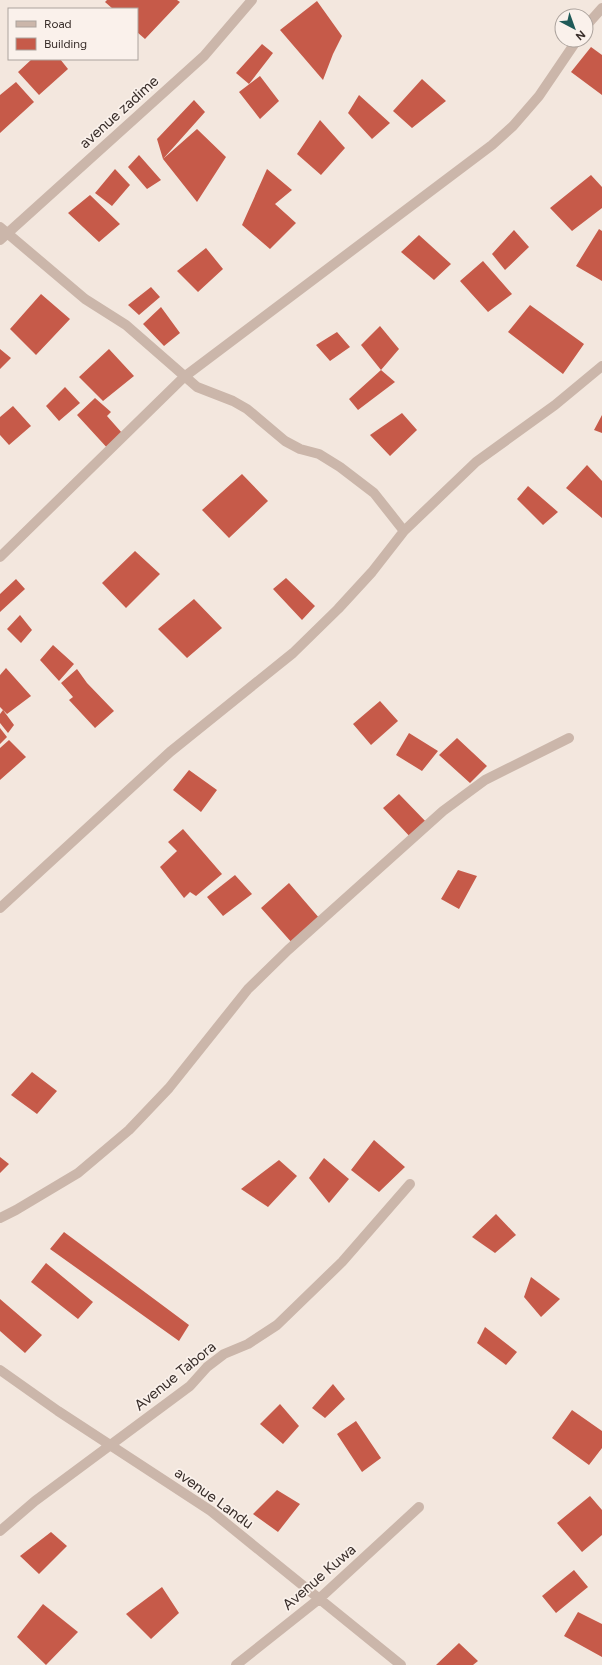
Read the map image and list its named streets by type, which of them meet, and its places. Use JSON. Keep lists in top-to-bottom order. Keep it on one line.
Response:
{"streets":{"street":["avenue zadime","Avenue Tabora","avenue Landu","Avenue Kuwa"]},"crossings":[["Avenue Tabora","avenue Landu"],["avenue Landu","Avenue Kuwa"]],"legend":["Road","Building"],"north":"bottom right"}
